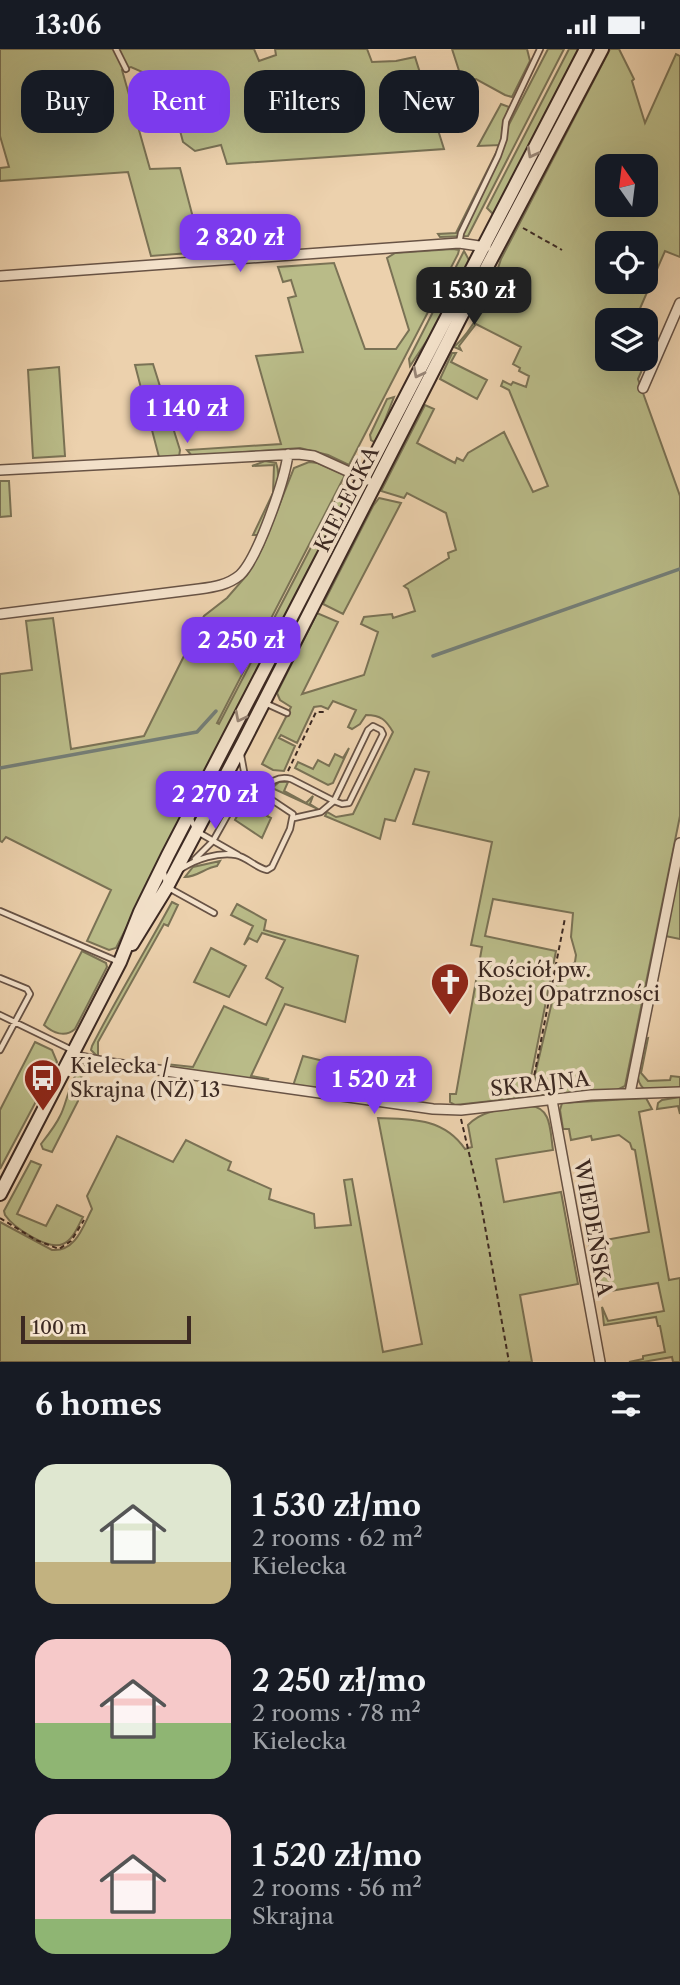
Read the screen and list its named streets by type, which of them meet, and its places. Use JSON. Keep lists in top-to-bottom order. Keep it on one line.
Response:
{"streets":{"main road":["KIELECKA"],"street":["SKRAJNA","WIEDEŃSKA"]},"crossings":[["KIELECKA","SKRAJNA"],["SKRAJNA","WIEDEŃSKA"]],"places":{"church":["Kościół pw. Bożej Opatrzności"],"bus stop":["Kielecka / Skrajna (NŻ) 13"]},"scale_bar":"100 m","north":"top","page":{"status":"13:06","chip":["Buy","Rent","Filters","New"],"price":["2 820 zł","1 530 zł","1 140 zł","2 250 zł","2 270 zł","1 520 zł"],"scale":"100 m","heading":"6 homes","list":[{"name":"1 530 zł/mo","note":"2 rooms · 62 m² · Kielecka"},{"name":"2 250 zł/mo","note":"2 rooms · 78 m² · Kielecka"},{"name":"1 520 zł/mo","note":"2 rooms · 56 m² · Skrajna"}]}}
